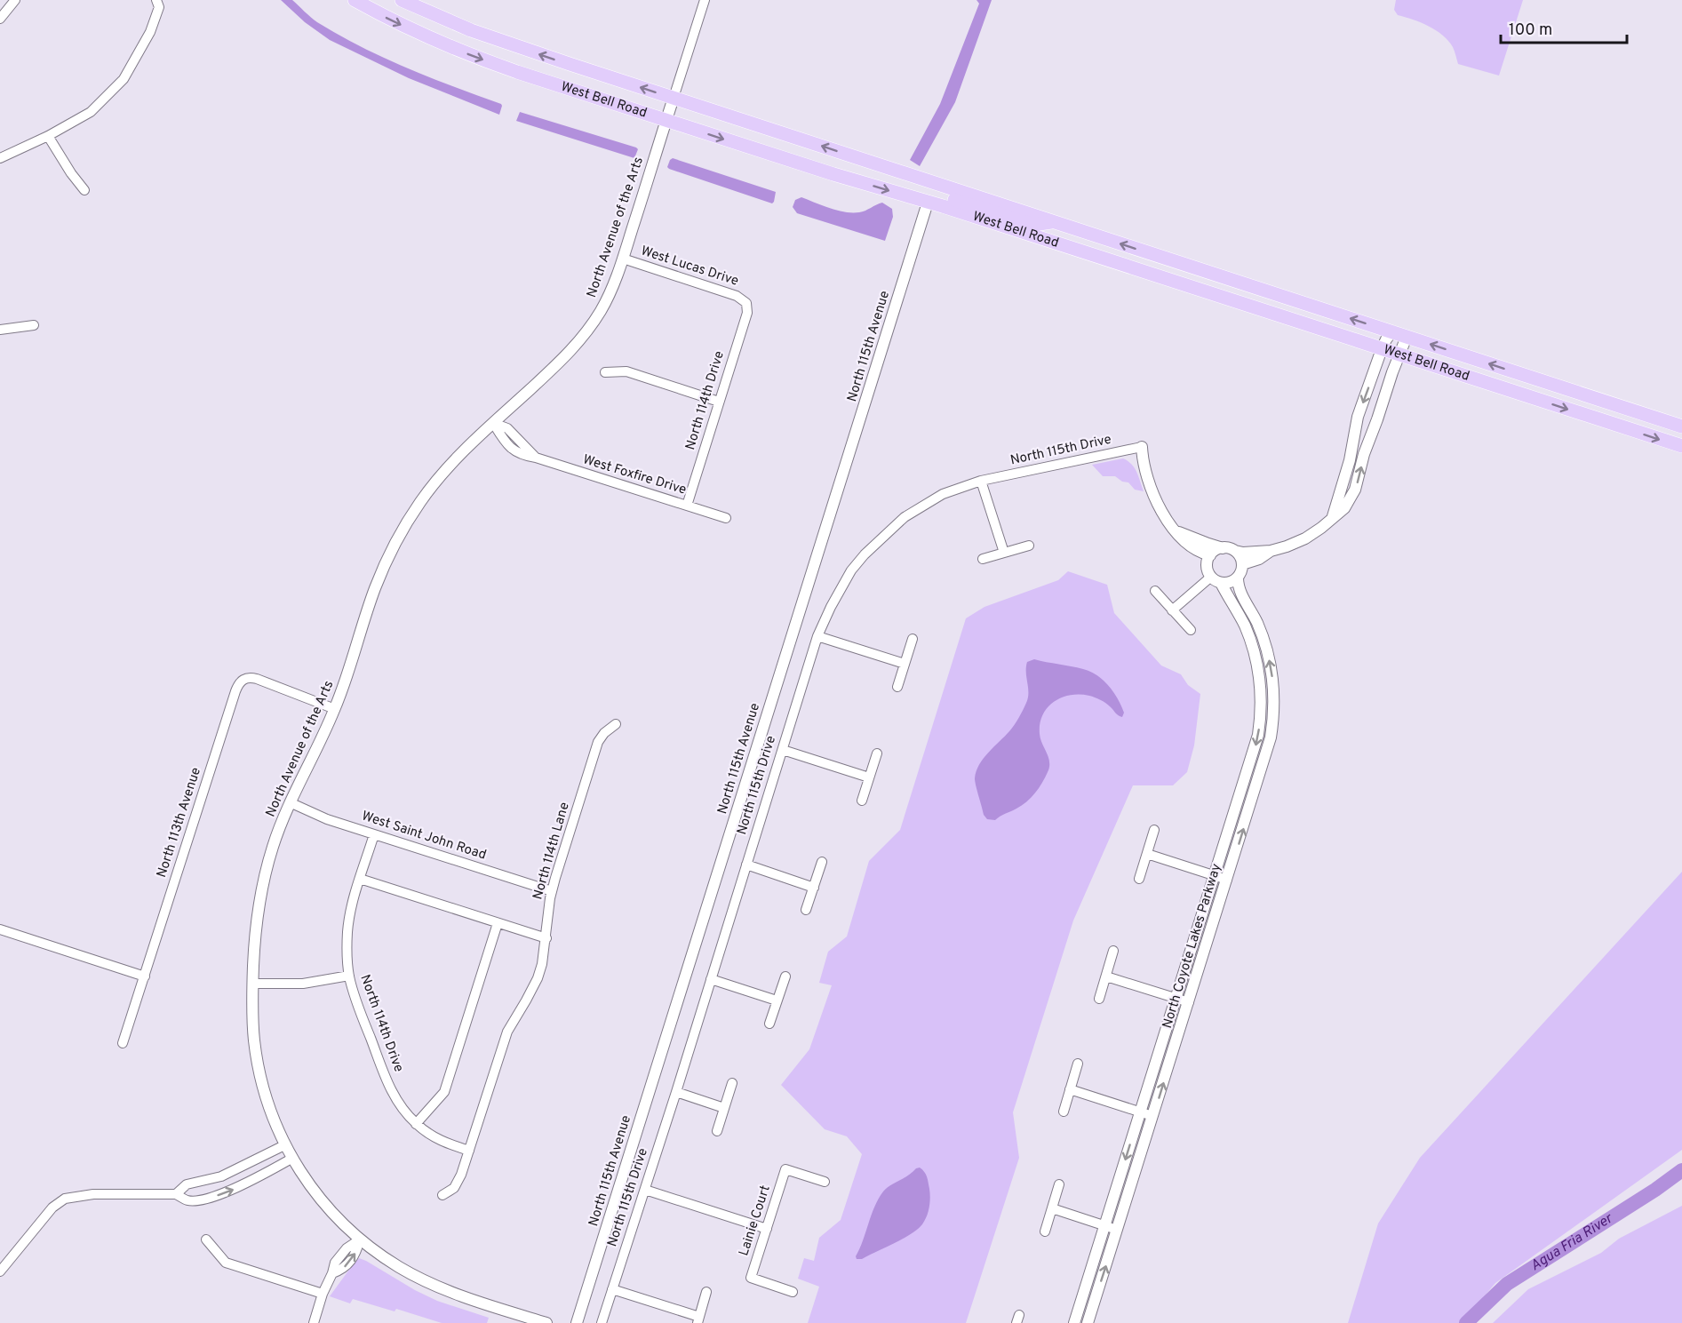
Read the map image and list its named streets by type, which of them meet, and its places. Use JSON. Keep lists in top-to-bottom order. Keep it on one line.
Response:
{"streets":{"main road":["West Bell Road"],"street":["North Avenue of the Arts","West Lucas Drive","North 115th Avenue","North 114th Drive","North 115th Drive","West Foxfire Drive","North 113th Avenue","West Saint John Road","North 114th Lane","North Coyote Lakes Parkway","Lainie Court"]},"crossings":[["West Bell Road","North Avenue of the Arts"],["West Bell Road","North 115th Avenue"],["North Avenue of the Arts","West Lucas Drive"],["North Avenue of the Arts","West Foxfire Drive"],["North Avenue of the Arts","North 113th Avenue"],["North Avenue of the Arts","West Saint John Road"],["West Lucas Drive","North 114th Drive"],["North 114th Drive","West Foxfire Drive"],["North 114th Drive","West Saint John Road"],["North 114th Drive","North 114th Lane"],["West Saint John Road","North 114th Lane"]],"water":["Agua Fria River"],"scale_bar":"100 m"}
